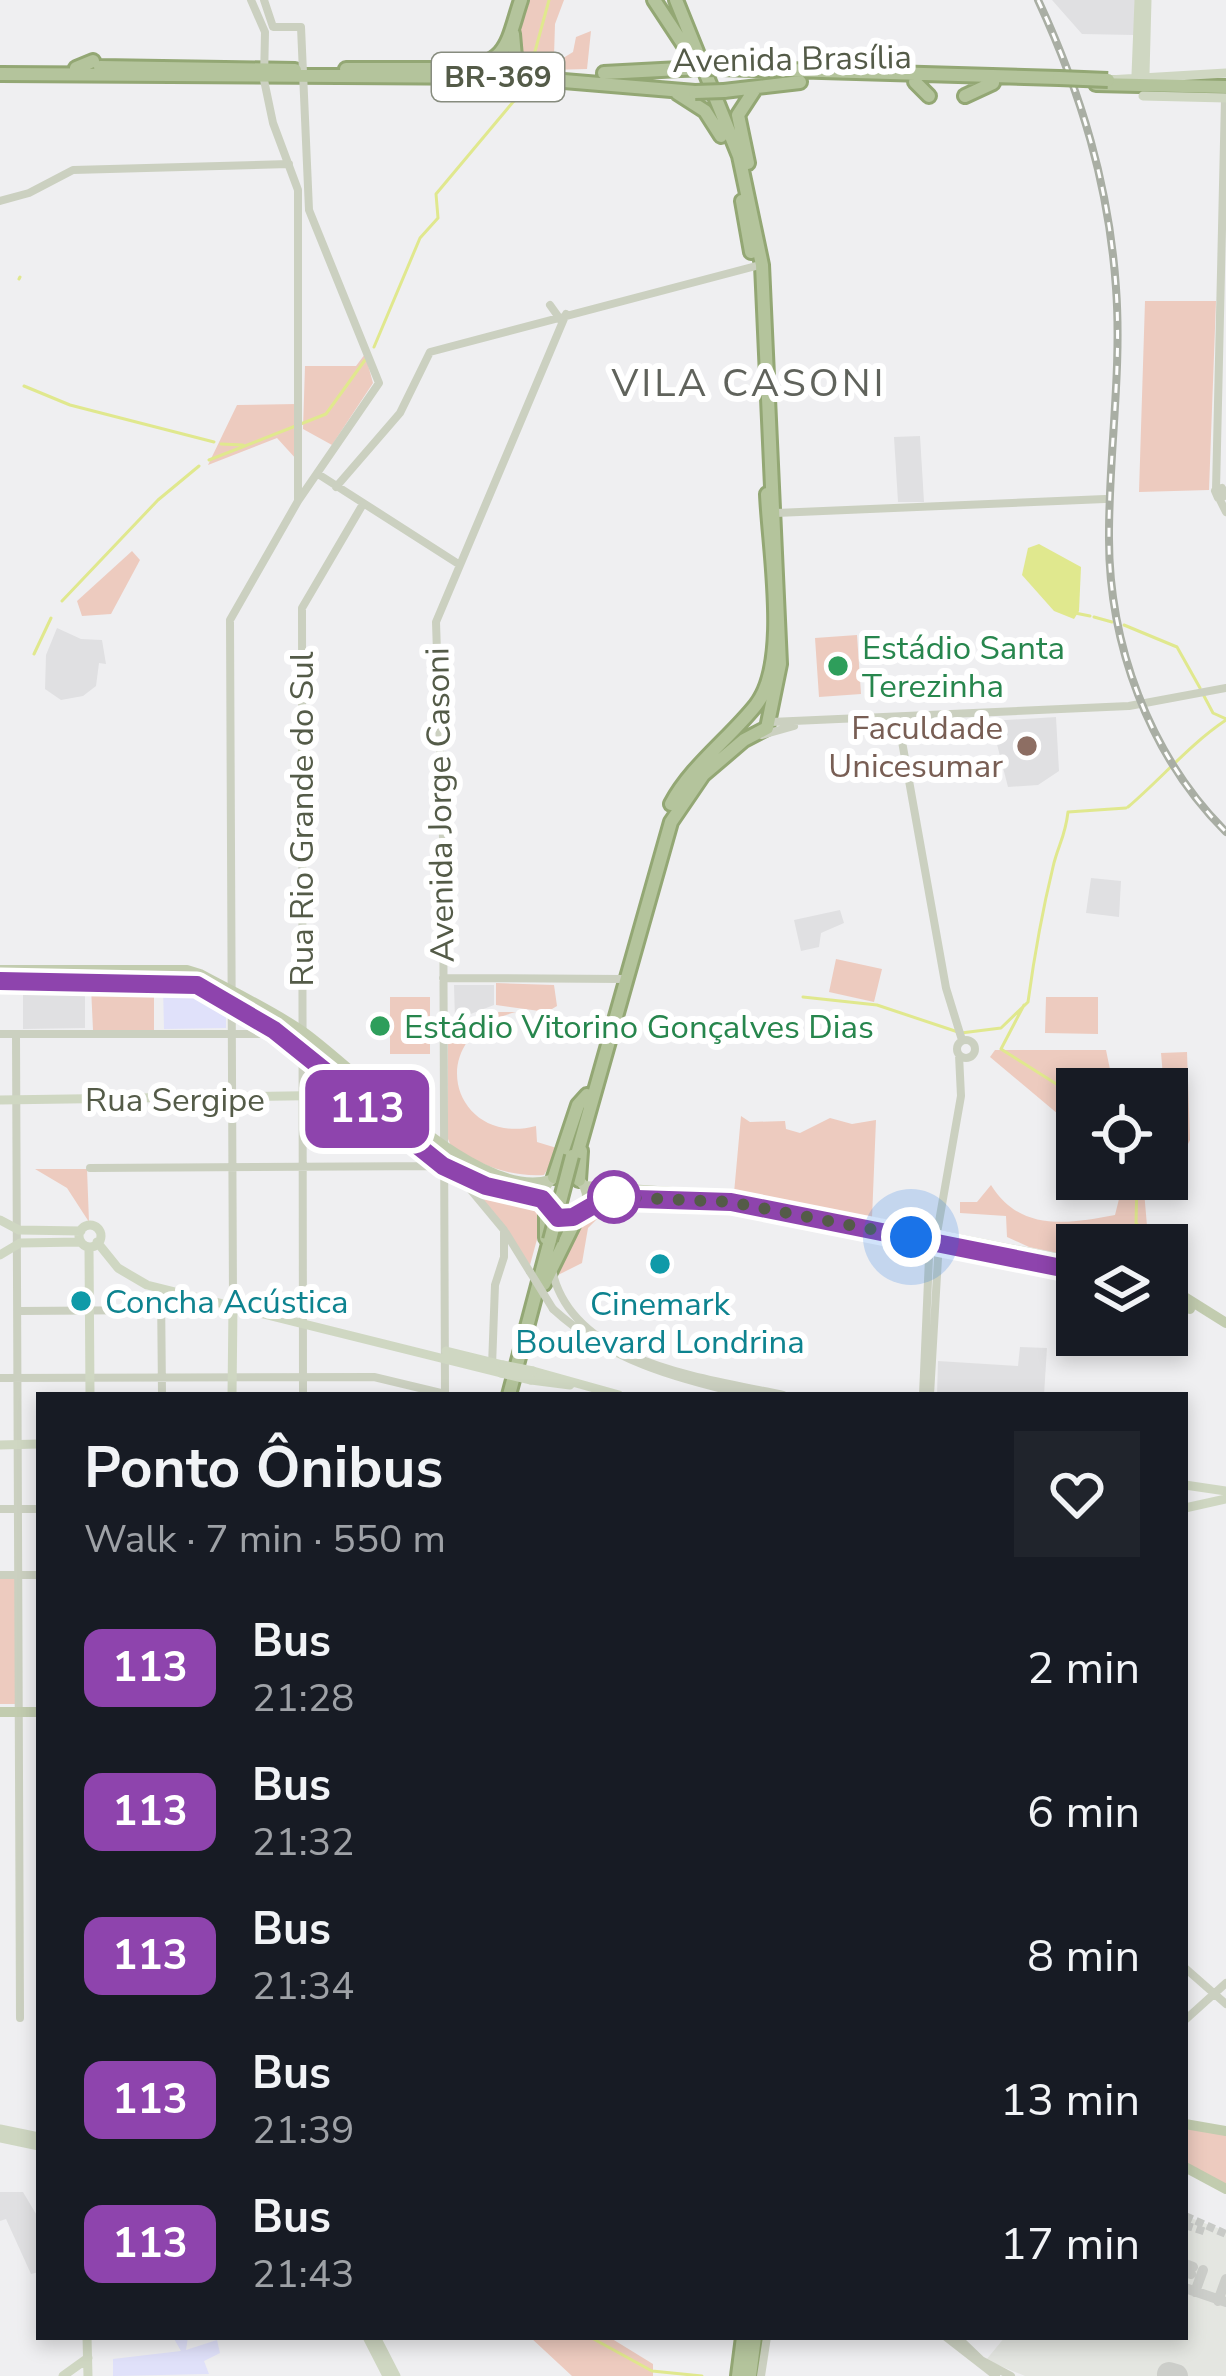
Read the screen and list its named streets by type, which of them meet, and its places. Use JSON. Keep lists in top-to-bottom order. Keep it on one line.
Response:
{"streets":{"highway":["Avenida Brasília","BR-369"],"main road":["Rua Sergipe"],"street":["Avenida Jorge Casoni","Rua Rio Grande do Sul"]},"crossings":[["Rua Rio Grande do Sul","Rua Sergipe"]],"districts":["VILA CASONI"],"places":["Estádio Santa Terezinha","Faculdade Unicesumar","Estádio Vitorino Gonçalves Dias","Cinemark Boulevard Londrina","Concha Acústica"],"lines":["bus line 113"],"page":{"on_map":"113","heading":["Ponto Ônibus","Walk · 7 min · 550 m"],"list":[{"mark":"113","name":"Bus","note":"21:28","value":"2 min"},{"mark":"113","name":"Bus","note":"21:32","value":"6 min"},{"mark":"113","name":"Bus","note":"21:34","value":"8 min"},{"mark":"113","name":"Bus","note":"21:39","value":"13 min"},{"mark":"113","name":"Bus","note":"21:43","value":"17 min"}]}}
